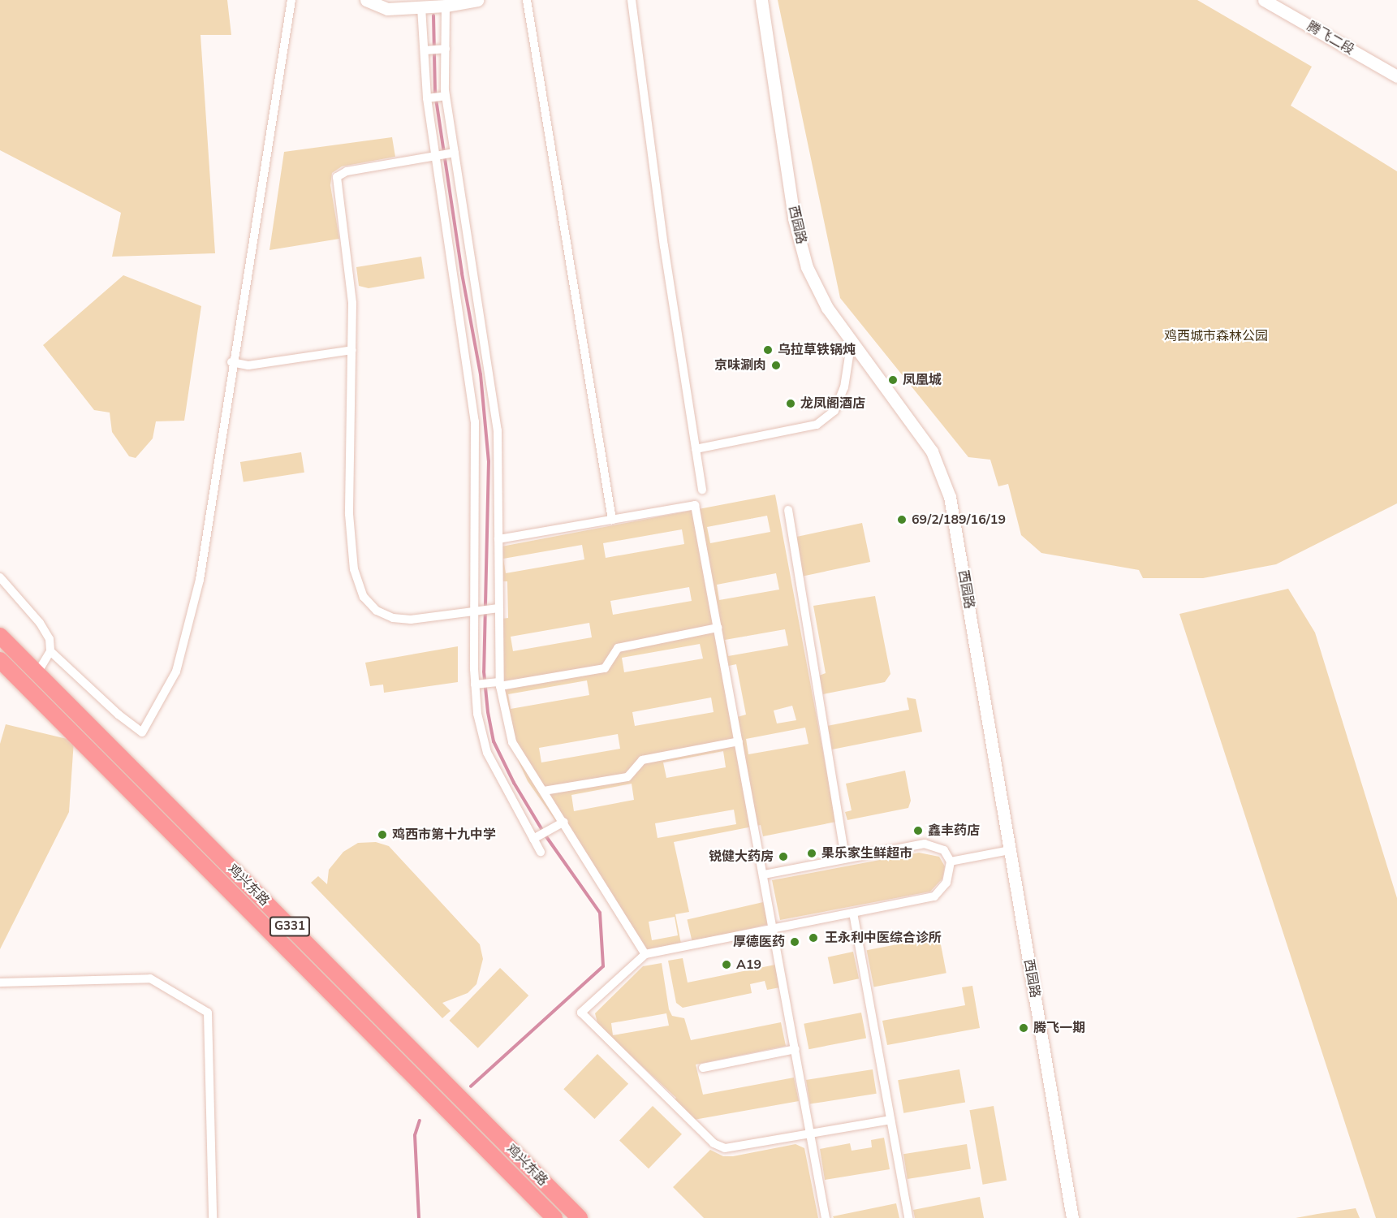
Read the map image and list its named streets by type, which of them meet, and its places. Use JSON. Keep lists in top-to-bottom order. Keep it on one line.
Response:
{"streets":{"highway":["鸡兴东路","G331"],"main road":["腾飞二段","西园路"]},"parks":["鸡西城市森林公园"],"places":["乌拉草铁锅炖","京味涮肉","凤凰城","龙凤阁酒店","69/2/189/16/19","鑫丰药店","鸡西市第十九中学","果乐家生鲜超市","锐健大药房","王永利中医综合诊所","厚德医药","A19","腾飞一期"]}
